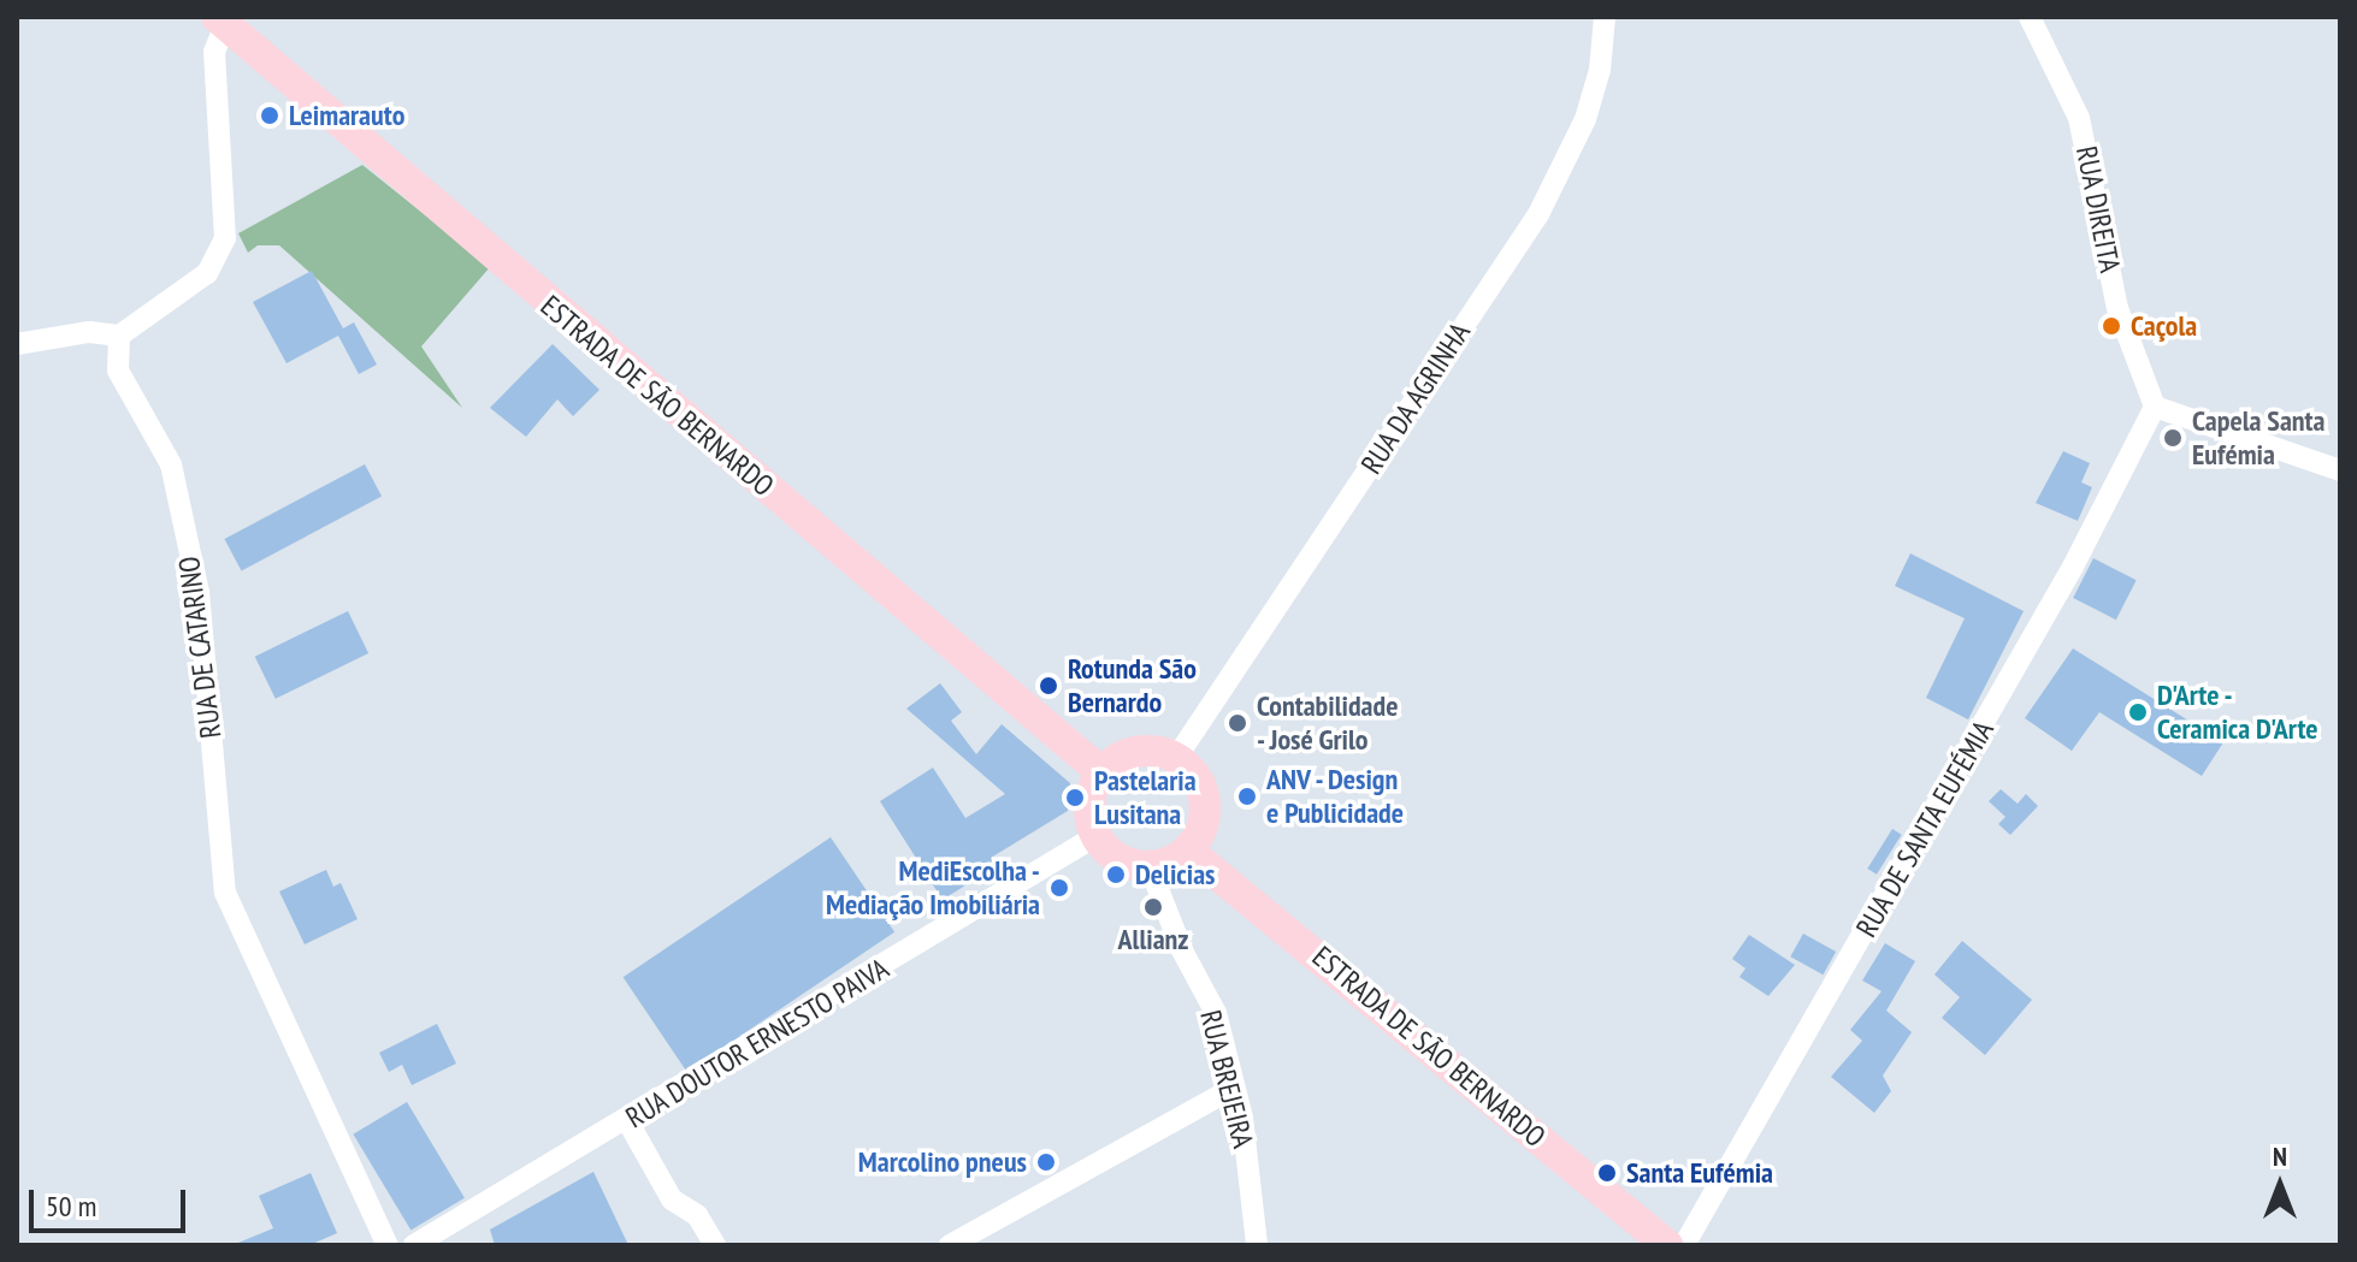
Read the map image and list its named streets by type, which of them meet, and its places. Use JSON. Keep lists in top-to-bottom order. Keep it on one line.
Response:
{"streets":{"main road":["ESTRADA DE SÃO BERNARDO"],"street":["RUA DIREITA","RUA DA AGRINHA","RUA DE CATARINO","RUA DE SANTA EUFÉMIA","RUA DOUTOR ERNESTO PAIVA","RUA BREJEIRA"]},"crossings":[["RUA DIREITA","RUA DE SANTA EUFÉMIA"],["ESTRADA DE SÃO BERNARDO","RUA DA AGRINHA"],["ESTRADA DE SÃO BERNARDO","RUA DOUTOR ERNESTO PAIVA"],["ESTRADA DE SÃO BERNARDO","RUA BREJEIRA"],["RUA DA AGRINHA","RUA DOUTOR ERNESTO PAIVA"],["RUA DA AGRINHA","RUA BREJEIRA"],["RUA DOUTOR ERNESTO PAIVA","RUA BREJEIRA"]],"places":["Leimarauto","Caçola","Capela Santa Eufémia","Rotunda São Bernardo","D'Arte - Ceramica D'Arte","Contabilidade - José Grilo","ANV - Design e Publicidade","Pastelaria Lusitana","Delicias","MediEscolha - Mediação Imobiliária","Allianz","Marcolino pneus","Santa Eufémia"],"scale_bar":"50 m","north":"top"}
